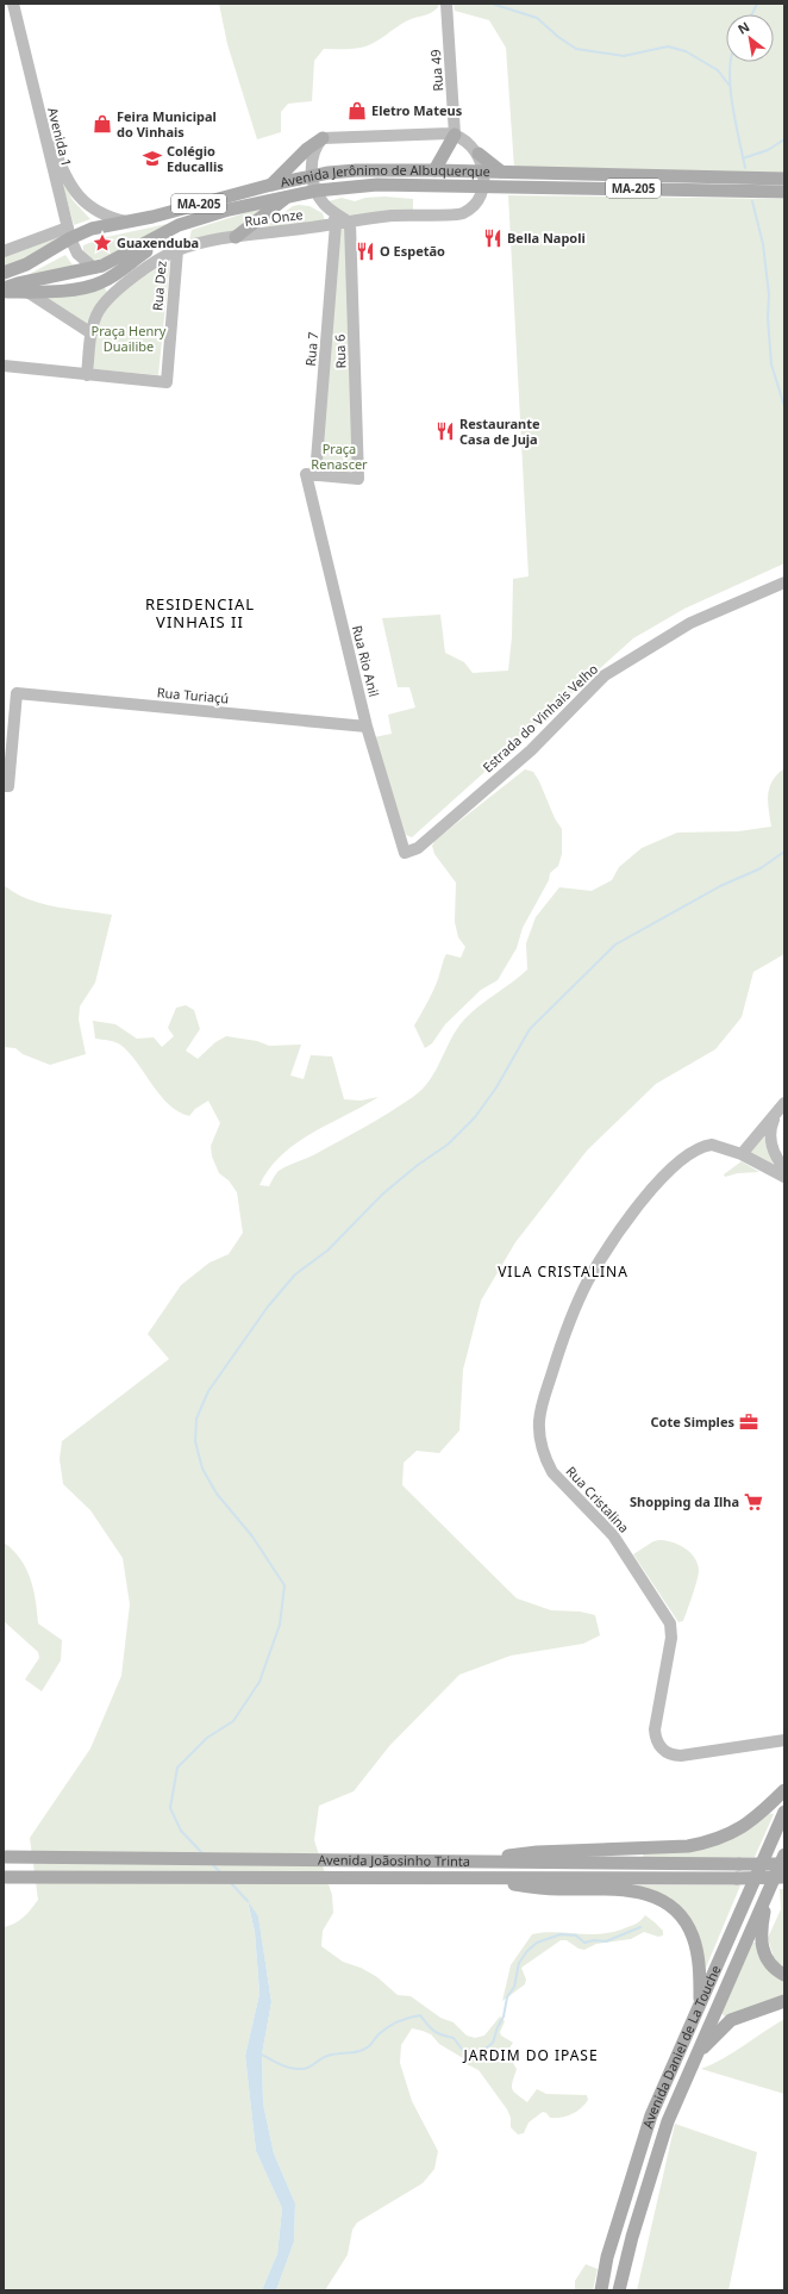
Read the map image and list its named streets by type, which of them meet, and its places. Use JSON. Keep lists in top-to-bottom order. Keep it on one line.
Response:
{"streets":{"main road":["Avenida Jerônimo de Albuquerque","MA-205","Avenida Joãosinho Trinta","Avenida Daniel de La Touche"],"street":["Rua 49","Avenida 1","Rua Onze","Rua Dez","Rua 7","Rua 6","Rua Rio Anil","Rua Turiaçú","Estrada do Vinhais Velho","Rua Cristalina"]},"crossings":[["Avenida 1","Avenida Jerônimo de Albuquerque"],["Avenida Jerônimo de Albuquerque","Rua Onze"],["Rua Onze","Rua Dez"],["Rua Onze","Rua 7"],["Rua Onze","Rua 6"],["Rua 7","Rua 6"],["Rua 7","Rua Rio Anil"],["Rua 6","Rua Rio Anil"],["Rua Rio Anil","Rua Turiaçú"],["Rua Rio Anil","Estrada do Vinhais Velho"]],"districts":["RESIDENCIAL VINHAIS II","VILA CRISTALINA","JARDIM DO IPASE"],"parks":["Praça Henry Duailibe","Praça Renascer"],"places":{"shop":["Eletro Mateus","Feira Municipal do Vinhais"],"school or university":["Colégio Educallis"],"restaurant":["Bella Napoli","O Espetão","Restaurante Casa de Juja"],"place":["Guaxenduba"],"office":["Cote Simples"],"supermarket":["Shopping da Ilha"]},"north":"top left"}
